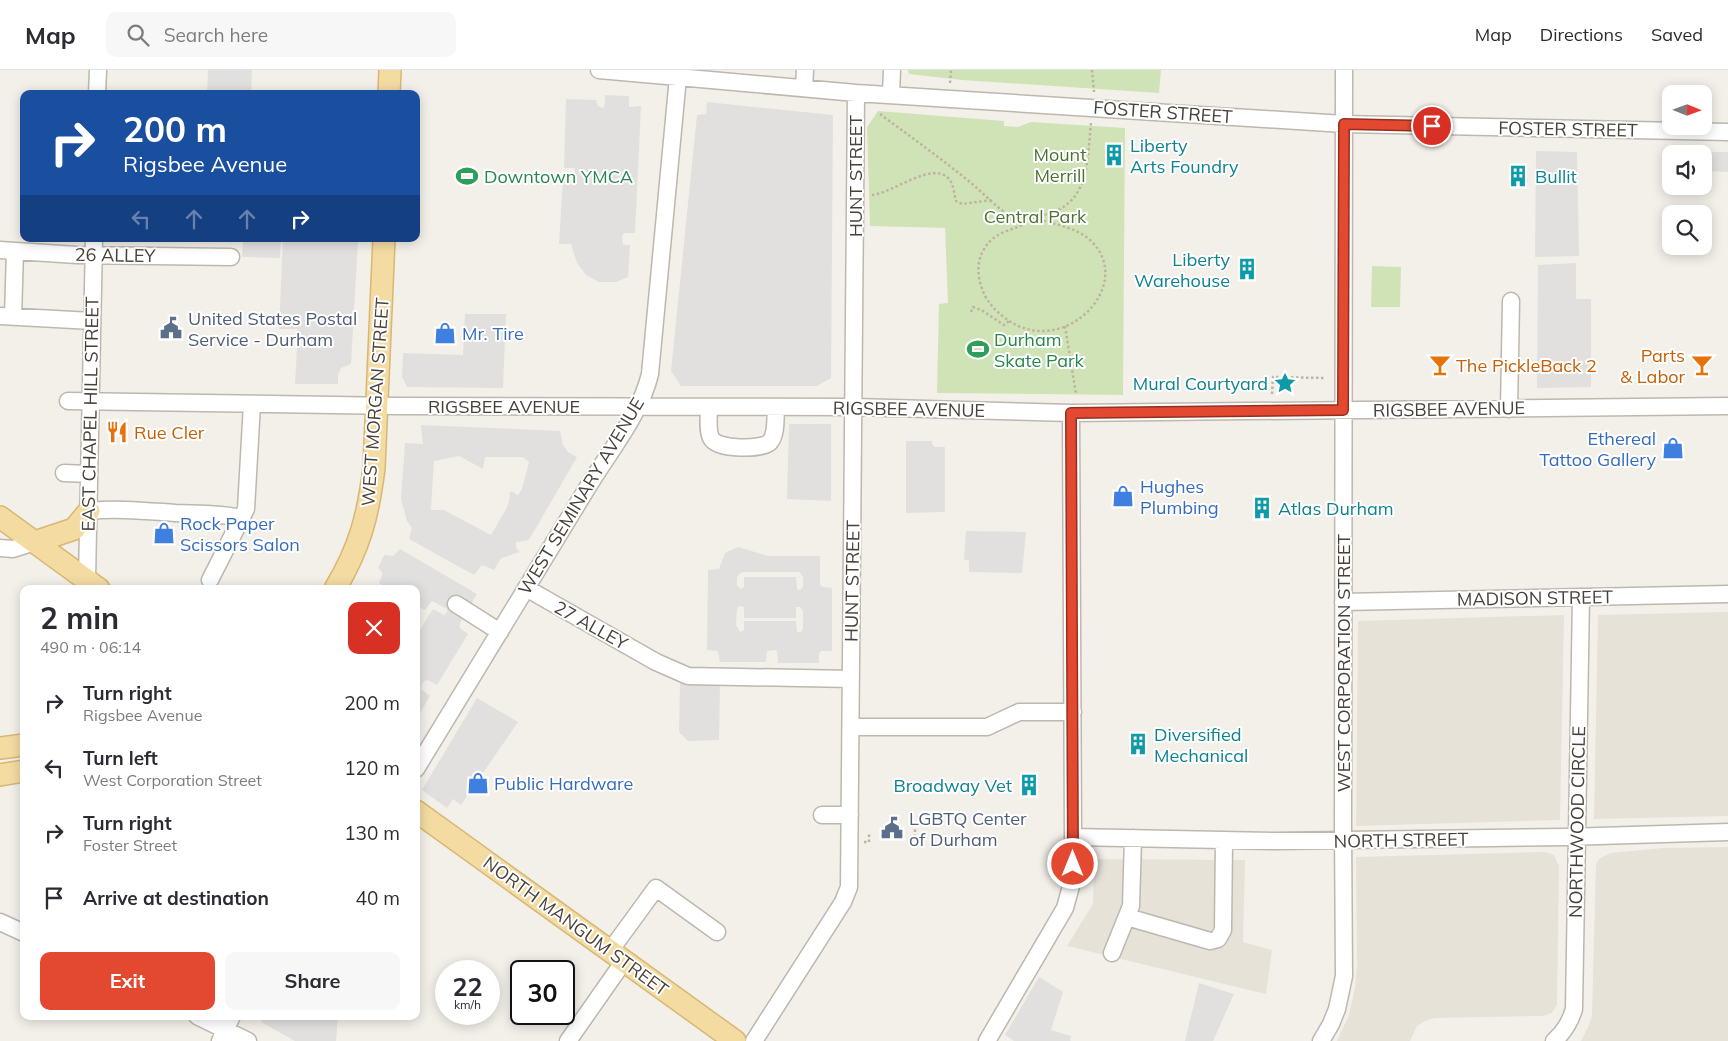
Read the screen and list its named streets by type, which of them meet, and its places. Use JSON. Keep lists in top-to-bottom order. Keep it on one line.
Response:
{"streets":{"main road":["WEST MORGAN STREET","NORTH MANGUM STREET"],"street":["FOSTER STREET","HUNT STREET","26 ALLEY","RIGSBEE AVENUE","EAST CHAPEL HILL STREET","WEST SEMINARY AVENUE","MADISON STREET","27 ALLEY","WEST CORPORATION STREET","NORTHWOOD CIRCLE","NORTH STREET"]},"crossings":[["FOSTER STREET","HUNT STREET"],["FOSTER STREET","WEST SEMINARY AVENUE"],["FOSTER STREET","WEST CORPORATION STREET"],["HUNT STREET","RIGSBEE AVENUE"],["HUNT STREET","27 ALLEY"],["26 ALLEY","EAST CHAPEL HILL STREET"],["WEST MORGAN STREET","RIGSBEE AVENUE"],["RIGSBEE AVENUE","EAST CHAPEL HILL STREET"],["RIGSBEE AVENUE","WEST SEMINARY AVENUE"],["RIGSBEE AVENUE","WEST CORPORATION STREET"],["WEST SEMINARY AVENUE","27 ALLEY"],["MADISON STREET","WEST CORPORATION STREET"],["MADISON STREET","NORTHWOOD CIRCLE"],["WEST CORPORATION STREET","NORTH STREET"],["NORTHWOOD CIRCLE","NORTH STREET"]],"parks":["Mount Merrill","Central Park"],"places":{"building":["Liberty Arts Foundry","Bullit","Liberty Warehouse","Atlas Durham","Diversified Mechanical","Broadway Vet"],"sports":["Downtown YMCA","Durham Skate Park"],"public building":["United States Postal Service - Durham","LGBTQ Center of Durham"],"shop":["Mr. Tire","Ethereal Tattoo Gallery","Hughes Plumbing","Rock Paper Scissors Salon","Public Hardware"],"bar":["The PickleBack 2","Parts & Labor"],"place":["Mural Courtyard"],"restaurant":["Rue Cler"]},"north":"right","page":{"header":"Map","search":"Search here","nav":["Map","Directions","Saved"],"turn":["200 m","Rigsbee Avenue"],"heading":["2 min","490 m · 06:14"],"list":[{"name":"Turn right","note":"Rigsbee Avenue","value":"200 m"},{"name":"Turn left","note":"West Corporation Street","value":"120 m"},{"name":"Turn right","note":"Foster Street","value":"130 m"},{"name":"Arrive at destination","value":"40 m"}],"buttons":["Exit","Share"],"speed":"22 km/h","limit":"30"}}
